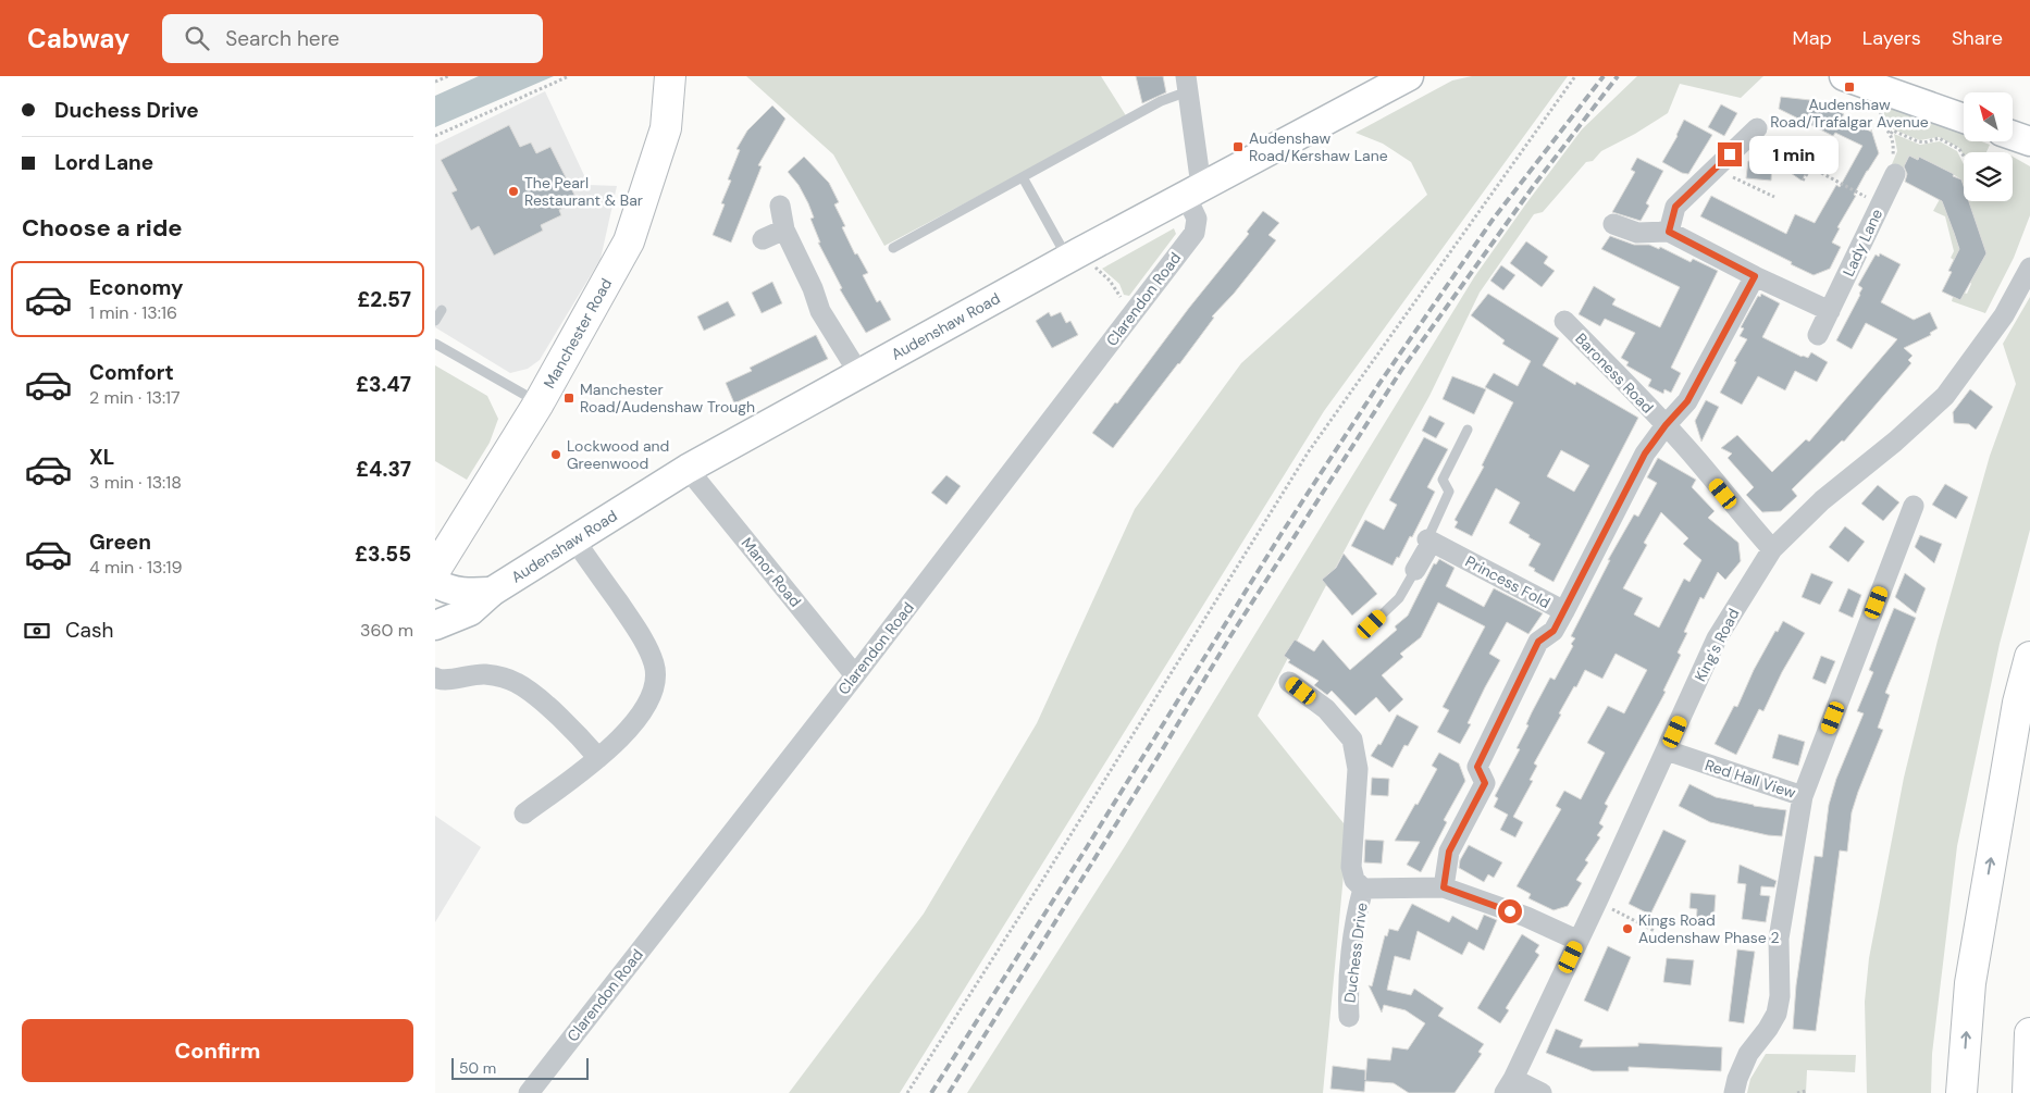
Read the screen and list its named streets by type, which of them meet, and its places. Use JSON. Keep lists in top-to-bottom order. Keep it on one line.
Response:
{"streets":{"highway":["Manchester Road"],"main road":["Audenshaw Road"],"street":["Lady Lane","Clarendon Road","Baroness Road","Manor Road","Princess Fold","King's Road","Red Hall View","Duchess Drive"]},"crossings":[["Clarendon Road","Audenshaw Road"],["Clarendon Road","Manor Road"],["Audenshaw Road","Manor Road"],["Baroness Road","Princess Fold"],["Baroness Road","King's Road"],["King's Road","Red Hall View"],["King's Road","Duchess Drive"]],"places":{"transit":["Audenshaw Road/Trafalgar Avenue","Audenshaw Road/Kershaw Lane","Manchester Road/Audenshaw Trough"],"other":["The Pearl Restaurant & Bar","Lockwood and Greenwood","Kings Road Audenshaw Phase 2"]},"scale_bar":"50 m","north":"top left","page":{"header":"Cabway","search":"Search here","nav":["Map","Layers","Share"],"banner":["Duchess Drive","Lord Lane"],"bubble":"1 min","heading":"Choose a ride","list":[{"name":"Economy","note":"1 min · 13:16","value":"£2.57"},{"name":"Comfort","note":"2 min · 13:17","value":"£3.47"},{"name":"XL","note":"3 min · 13:18","value":"£4.37"},{"name":"Green","note":"4 min · 13:19","value":"£3.55"}],"pay":["Cash","360 m"],"buttons":"Confirm","scale":"50 m"}}
